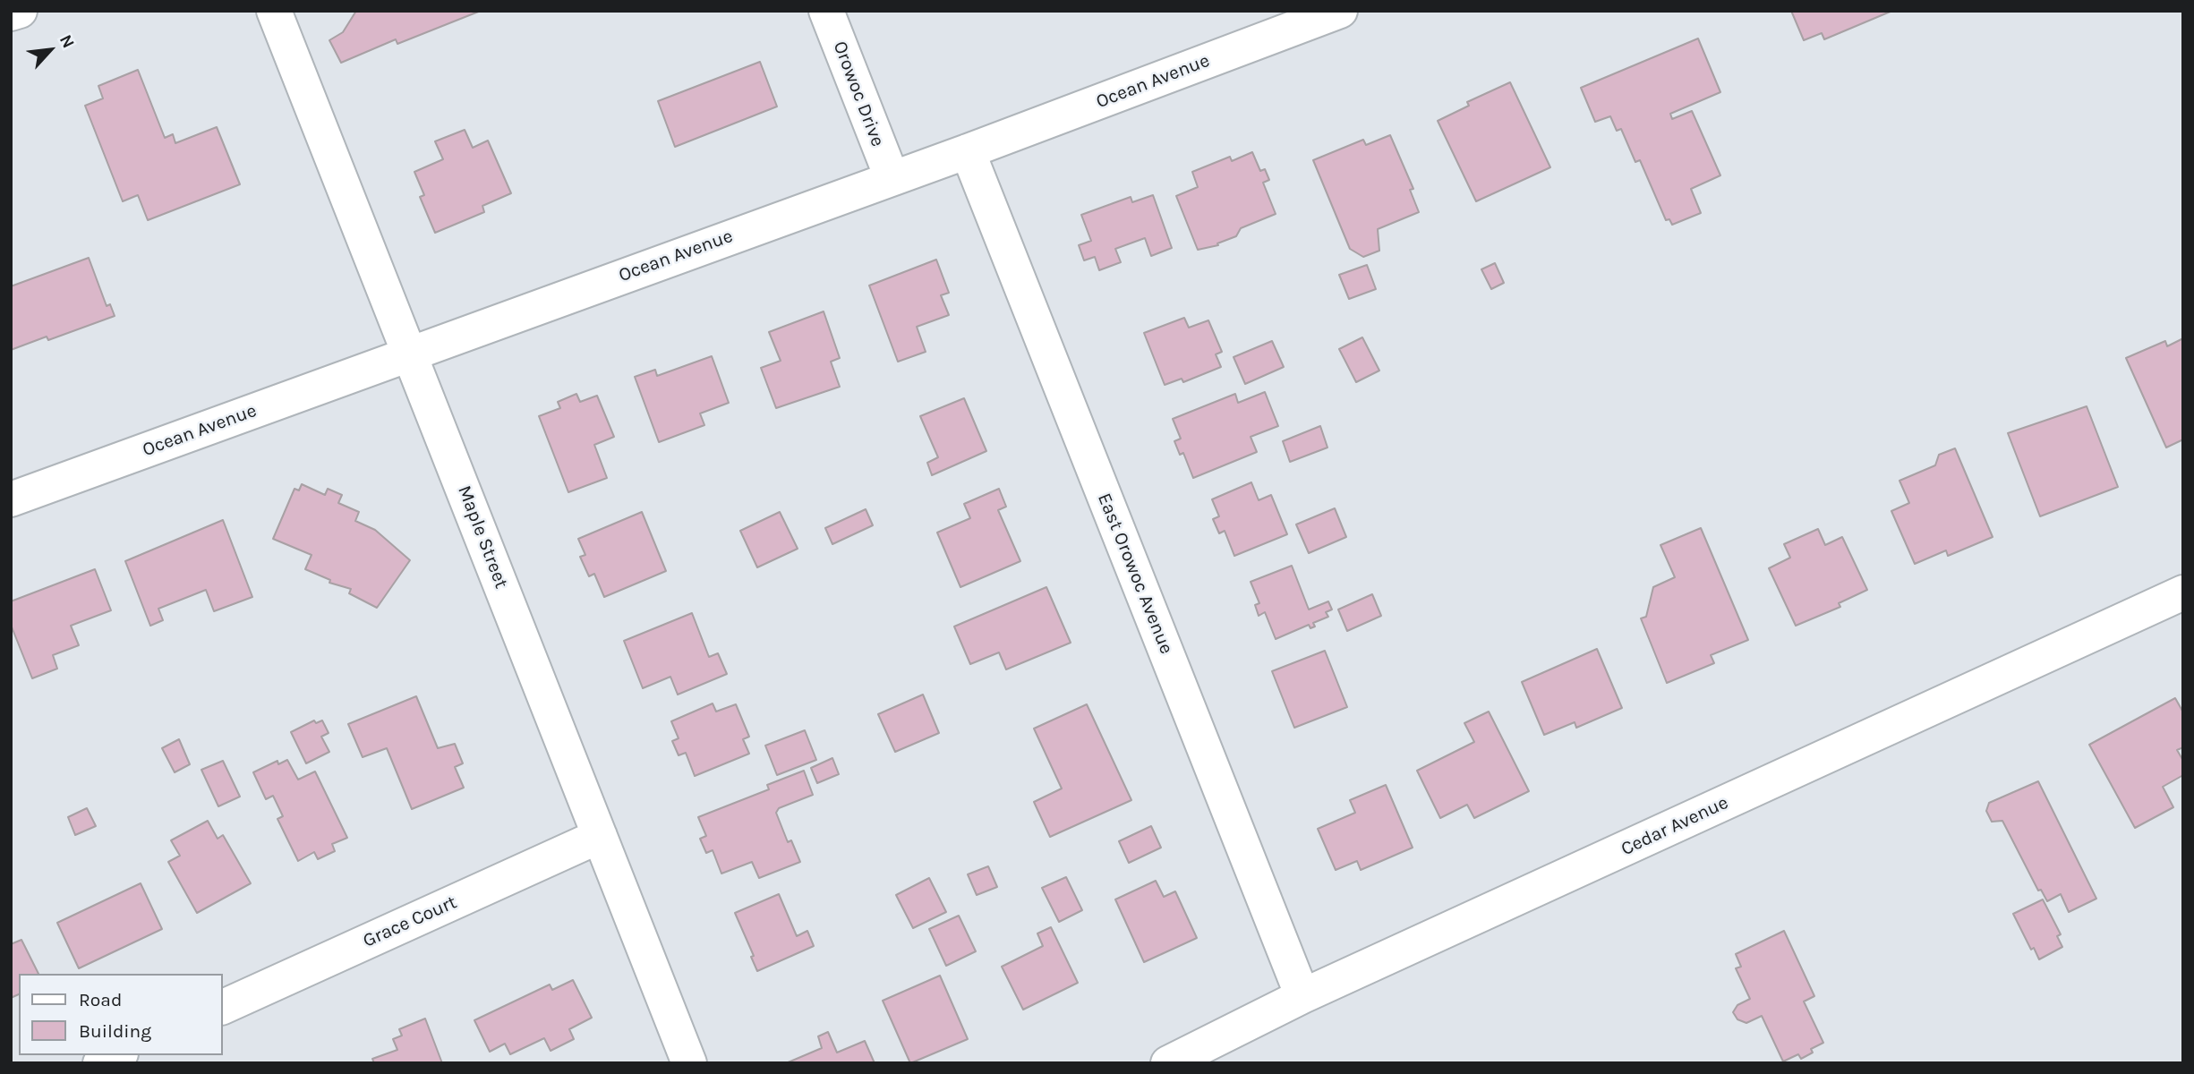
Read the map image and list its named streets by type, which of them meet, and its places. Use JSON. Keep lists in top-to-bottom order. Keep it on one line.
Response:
{"streets":{"street":["Ocean Avenue","Orowoc Drive","Maple Street","East Orowoc Avenue","Cedar Avenue","Grace Court"]},"crossings":[["Ocean Avenue","Orowoc Drive"],["Ocean Avenue","Maple Street"],["Ocean Avenue","East Orowoc Avenue"],["Maple Street","Grace Court"],["East Orowoc Avenue","Cedar Avenue"]],"legend":["Road","Building"],"north":"top right"}
